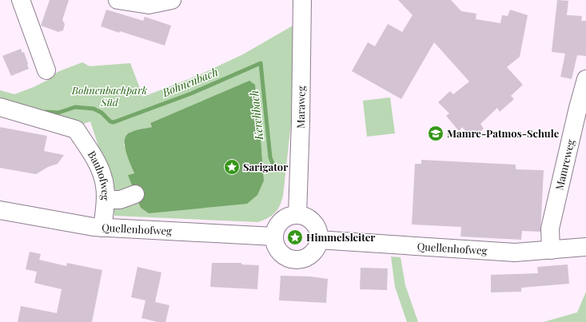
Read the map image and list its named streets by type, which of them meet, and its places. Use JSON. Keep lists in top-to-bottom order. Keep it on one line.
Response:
{"streets":{"street":["Maraweg","Mamreweg","Bauhofweg","Quellenhofweg"]},"crossings":[["Maraweg","Quellenhofweg"],["Mamreweg","Quellenhofweg"],["Bauhofweg","Quellenhofweg"]],"water":["Bohnenbach","Kerchbach"],"parks":["Bohnenbachpark Süd"],"places":{"school or university":["Mamre-Patmos-Schule"],"place":["Sarigator","Himmelsleiter"]}}
